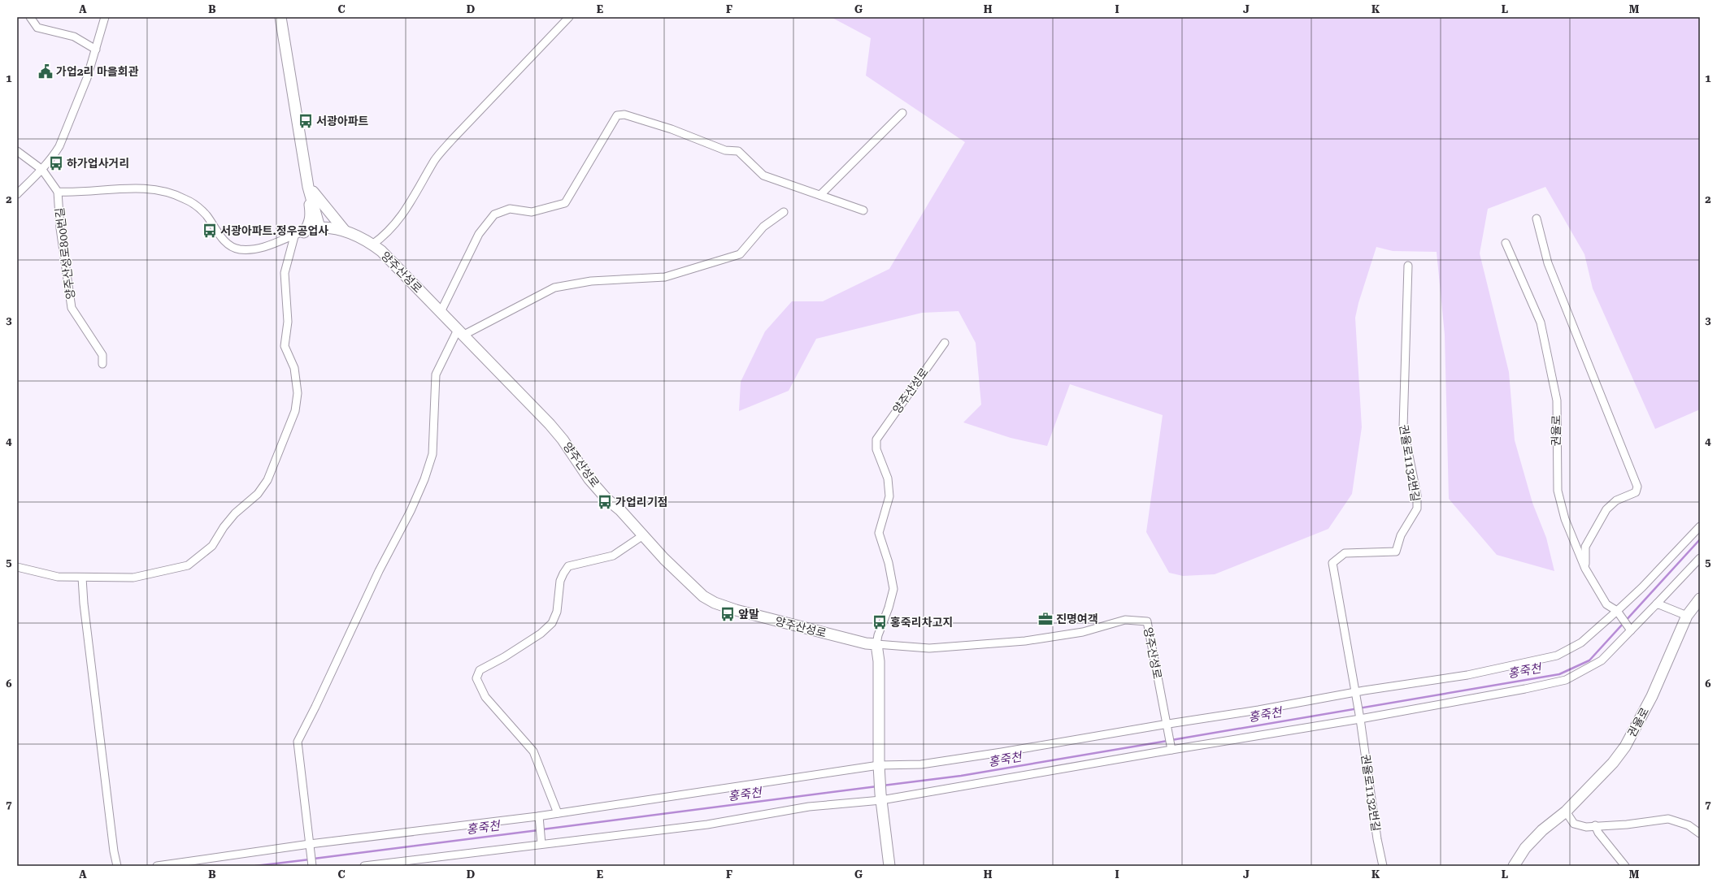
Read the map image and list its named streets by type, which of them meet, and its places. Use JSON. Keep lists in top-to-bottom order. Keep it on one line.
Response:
{"streets":{"street":["양주산성로800번길","양주산성로","권율로","권율로1132번길"]},"crossings":[["양주산성로800번길","양주산성로"]],"water":["홍죽천"],"places":{"public building":["가업2리 마을회관"],"bus stop":["서광아파트","하가업사거리","서광아파트.정우공업사","가업리기점","앞말","홍죽리차고지"],"office":["진명여객"]},"grid":{"columns":["A","B","C","D","E","F","G","H","I","J","K","L","M"],"rows":["1","2","3","4","5","6","7"]}}
